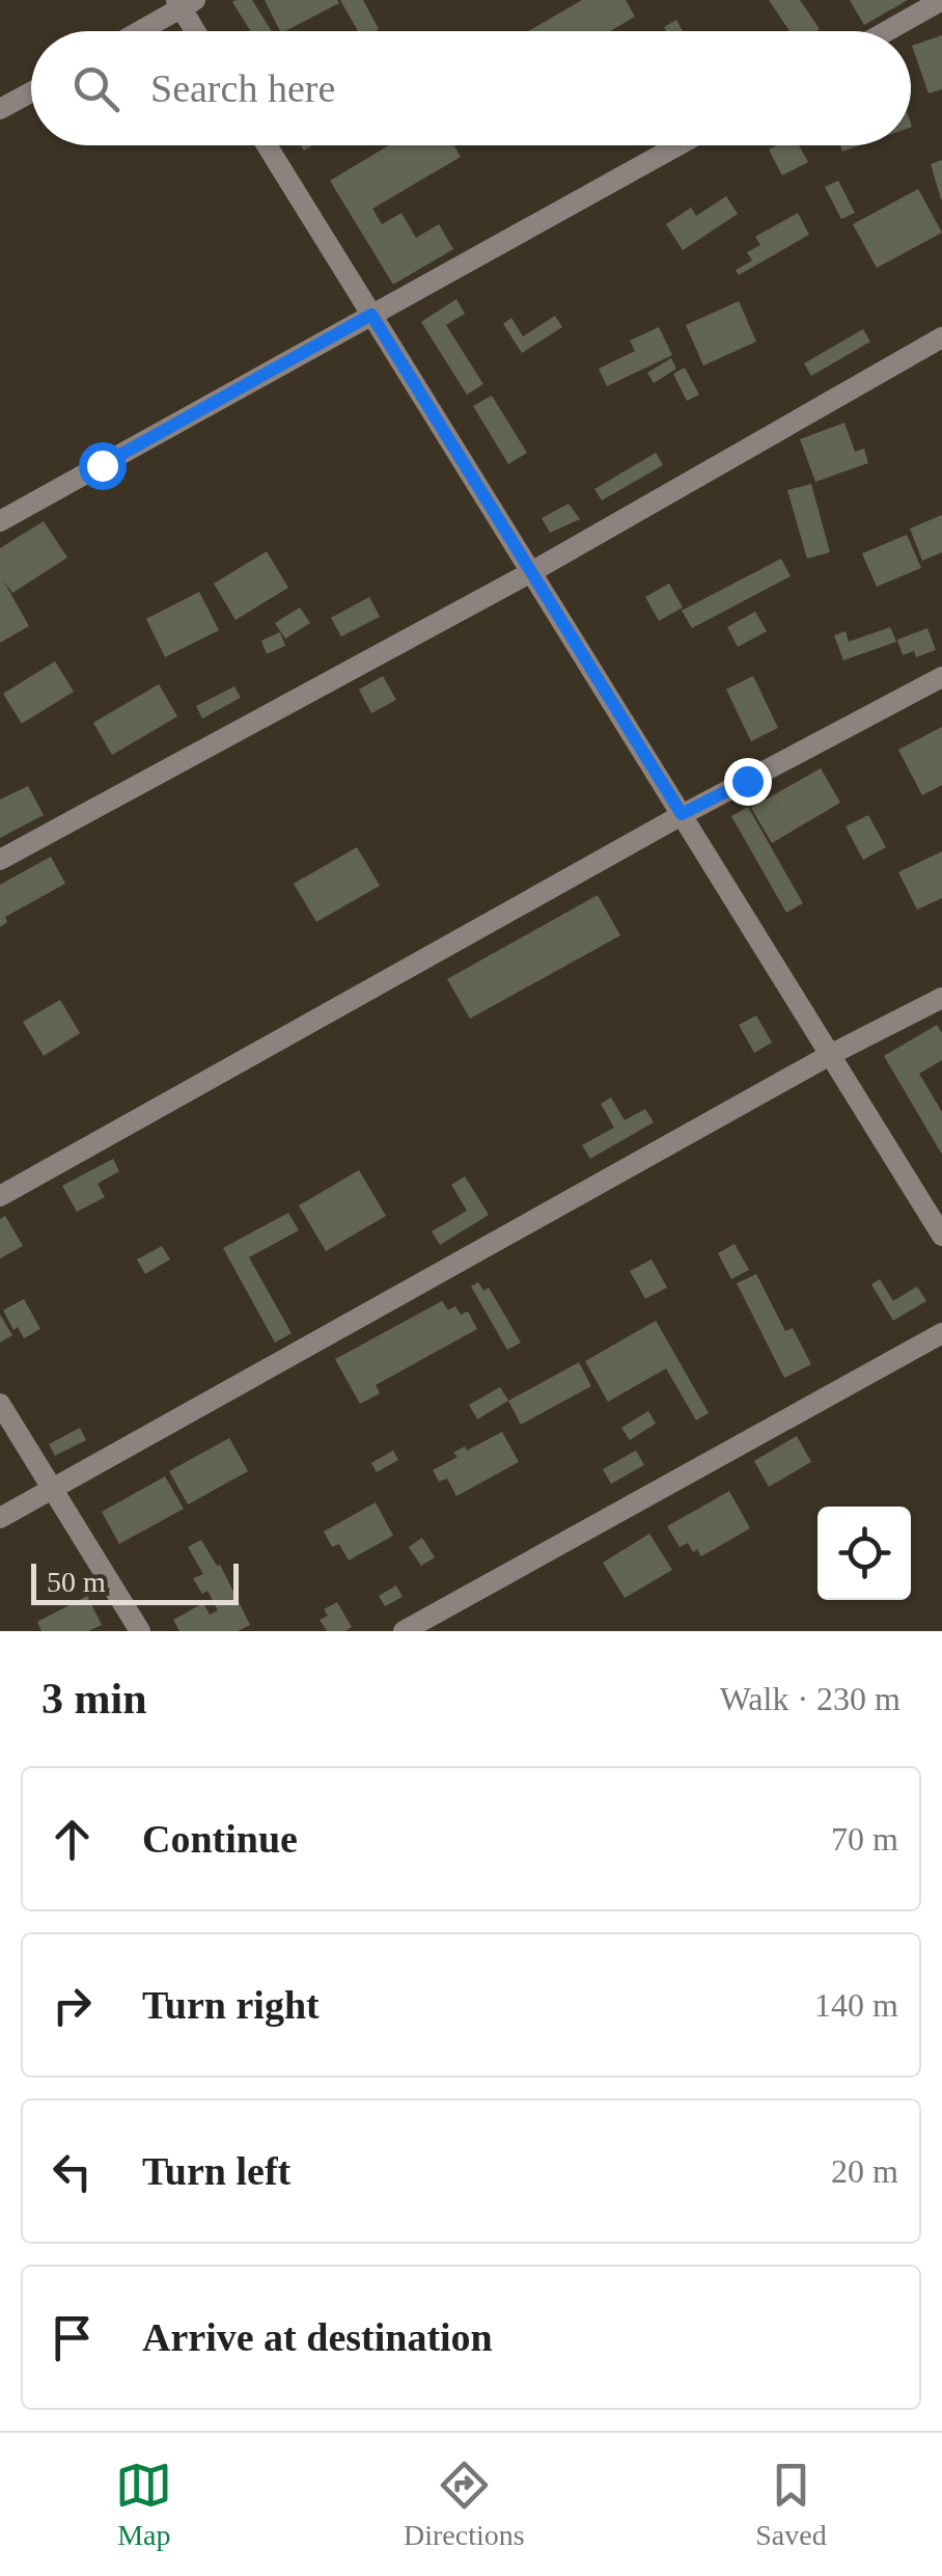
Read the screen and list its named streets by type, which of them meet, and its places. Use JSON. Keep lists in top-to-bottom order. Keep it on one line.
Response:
{"scale_bar":"50 m","page":{"search":"Search here","scale":"50 m","heading":["3 min","Walk · 230 m"],"list":[["Continue","70 m"],["Turn right","140 m"],["Turn left","20 m"],"Arrive at destination"],"nav":["Map","Directions","Saved"]}}
